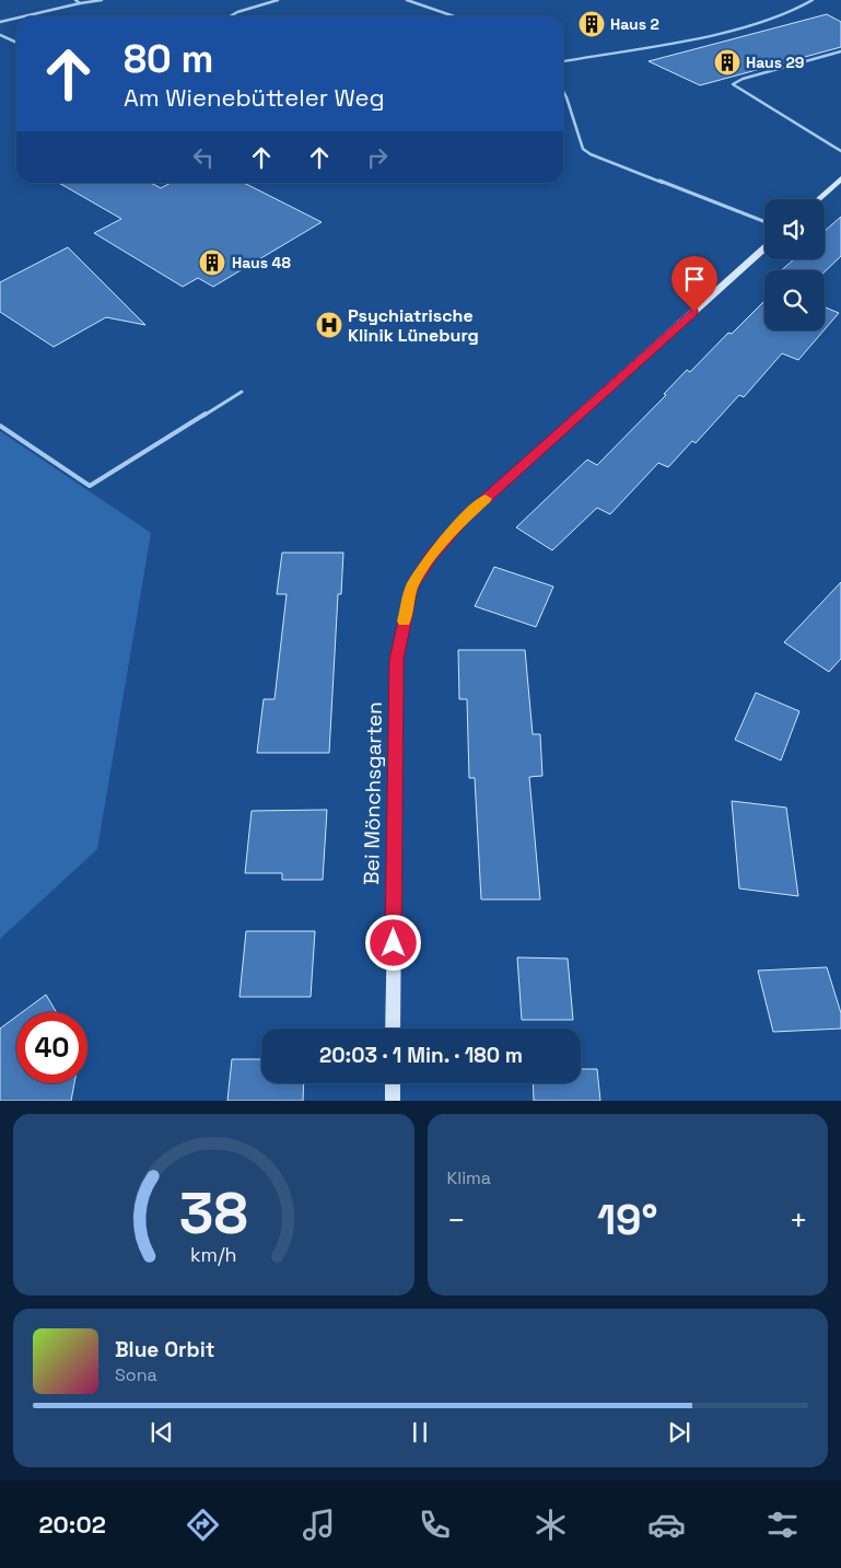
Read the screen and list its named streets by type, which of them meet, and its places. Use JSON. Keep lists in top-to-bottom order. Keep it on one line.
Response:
{"streets":{"street":["Bei Mönchsgarten"]},"places":{"building":["Haus 2","Haus 29","Haus 48"],"hospital":["Psychiatrische Klinik Lüneburg"]},"page":{"turn":["80 m","Am Wienebütteler Weg"],"limit":"40","trip":"20:03 · 1 Min. · 180 m","tile":"Klima","heat":["−","19°","+"],"song":["Blue Orbit","Sona"],"tabs":"20:02","gauge":["38","km/h"]}}
